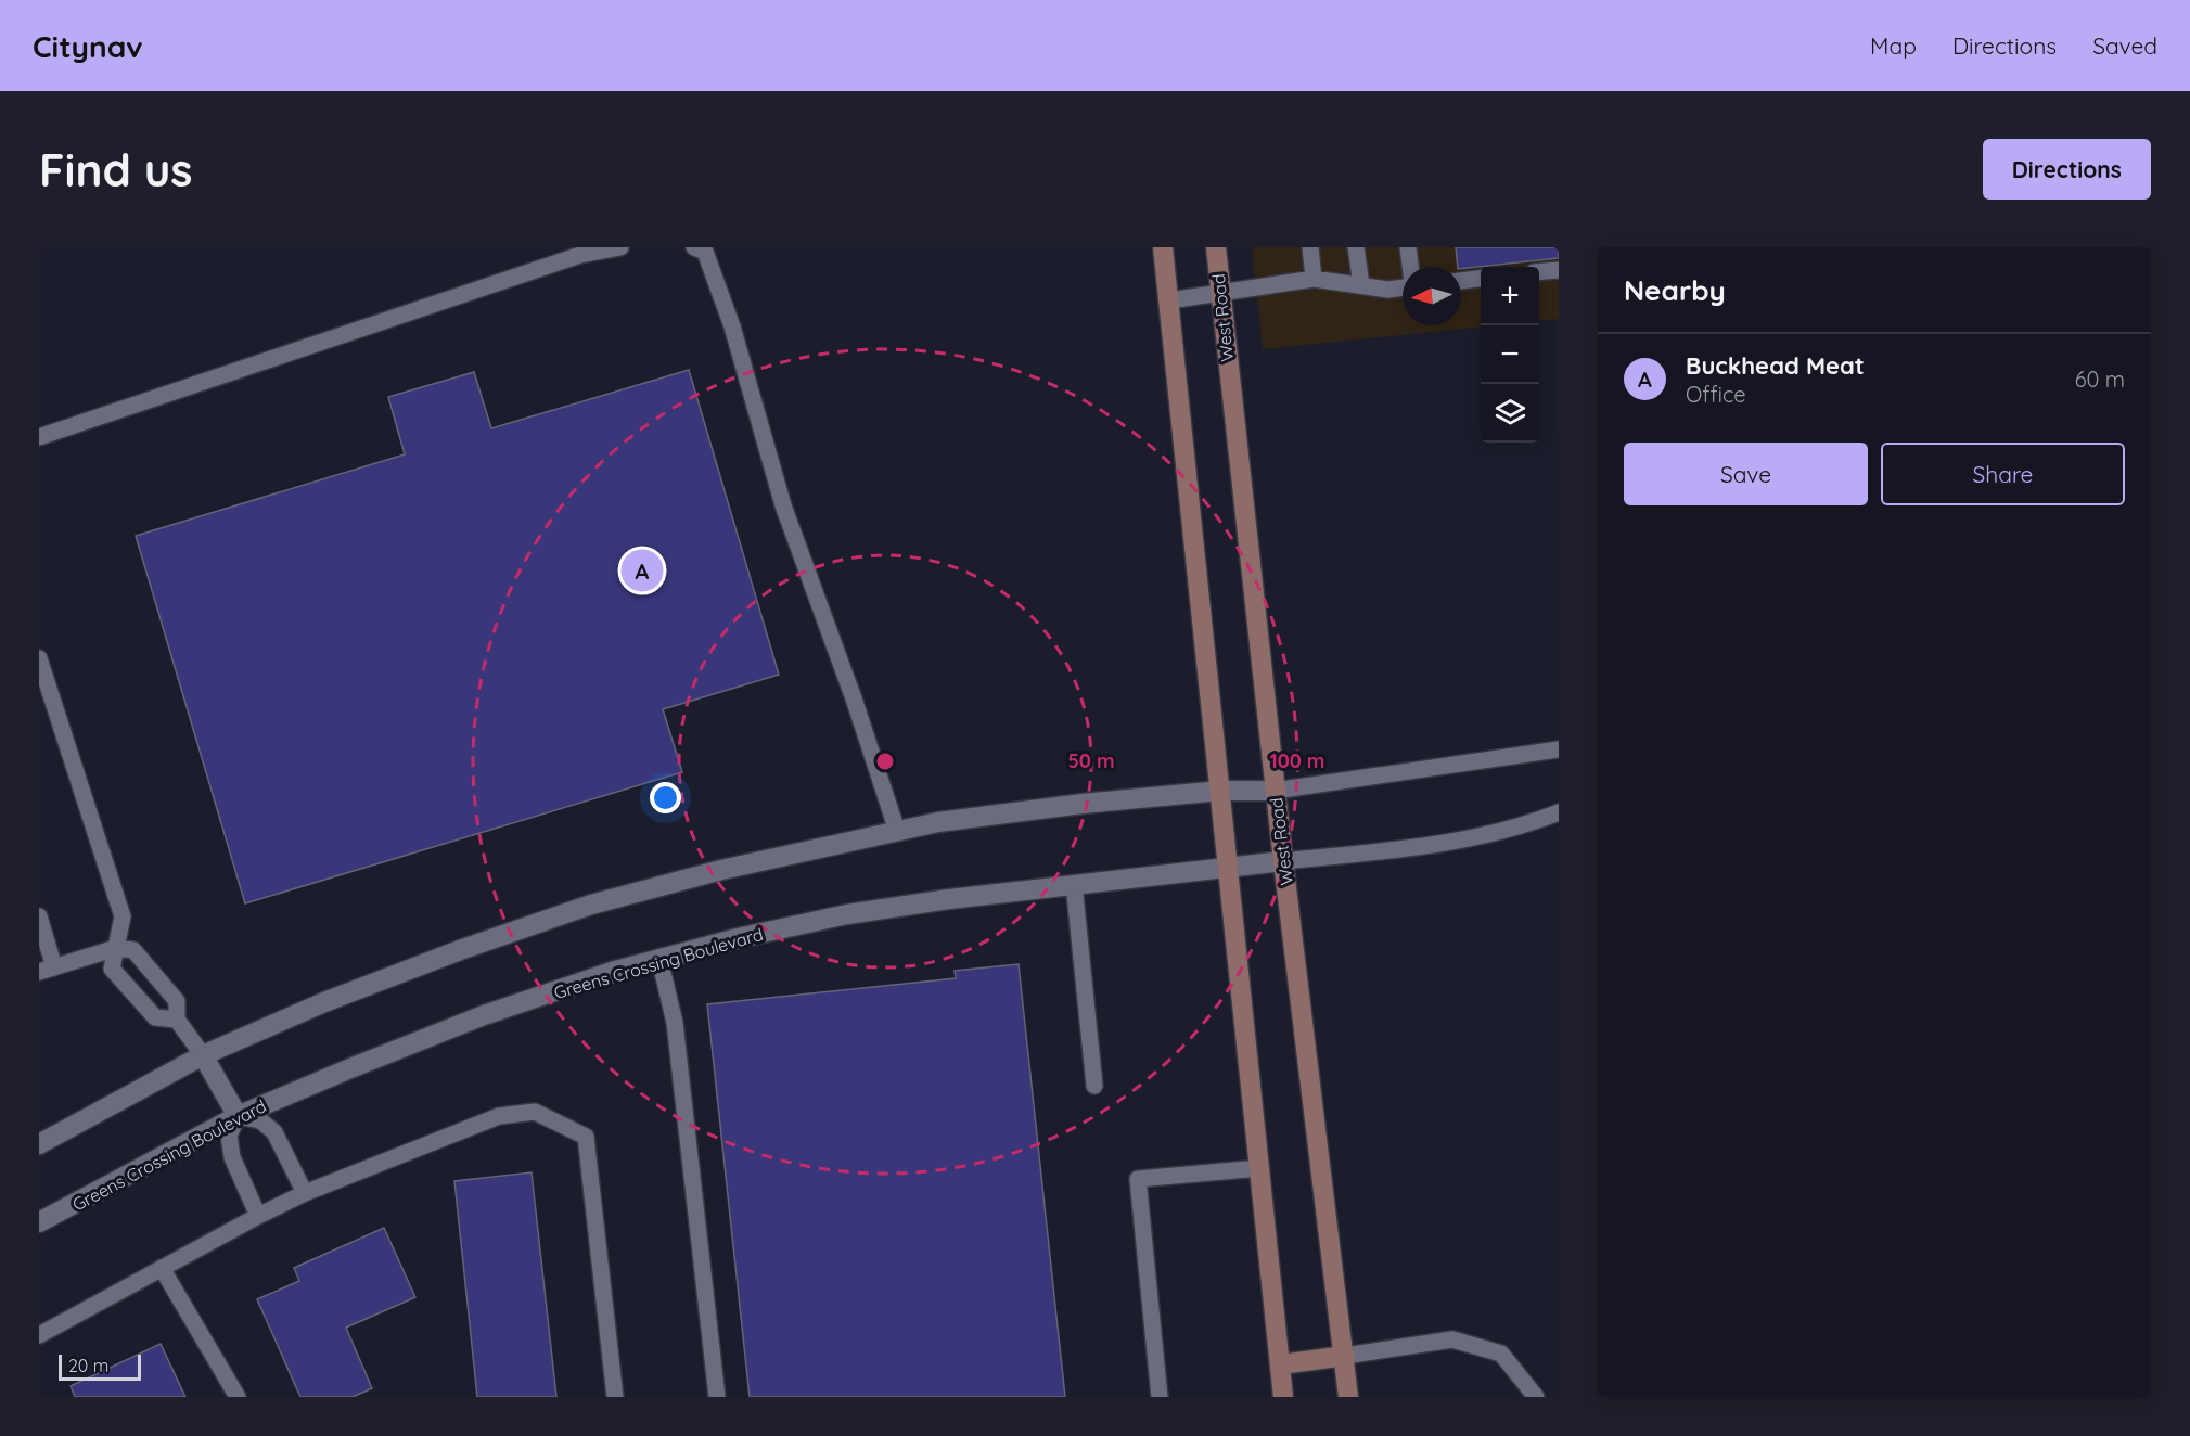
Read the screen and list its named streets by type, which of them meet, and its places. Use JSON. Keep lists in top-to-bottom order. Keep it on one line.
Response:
{"streets":{"main road":["West Road"],"street":["Greens Crossing Boulevard"]},"crossings":[["West Road","Greens Crossing Boulevard"]],"scale_bar":"20 m","north":"left","page":{"header":"Citynav","nav":["Map","Directions","Saved"],"buttons":["Directions",["Save","Share"]],"title":"Find us","heading":"Nearby","map_buttons":["+","−"],"list":[{"mark":"A","name":"Buckhead Meat","note":"Office","value":"60 m"}],"pins":"A","scale":"20 m"},"rings":["50 m","100 m"]}
